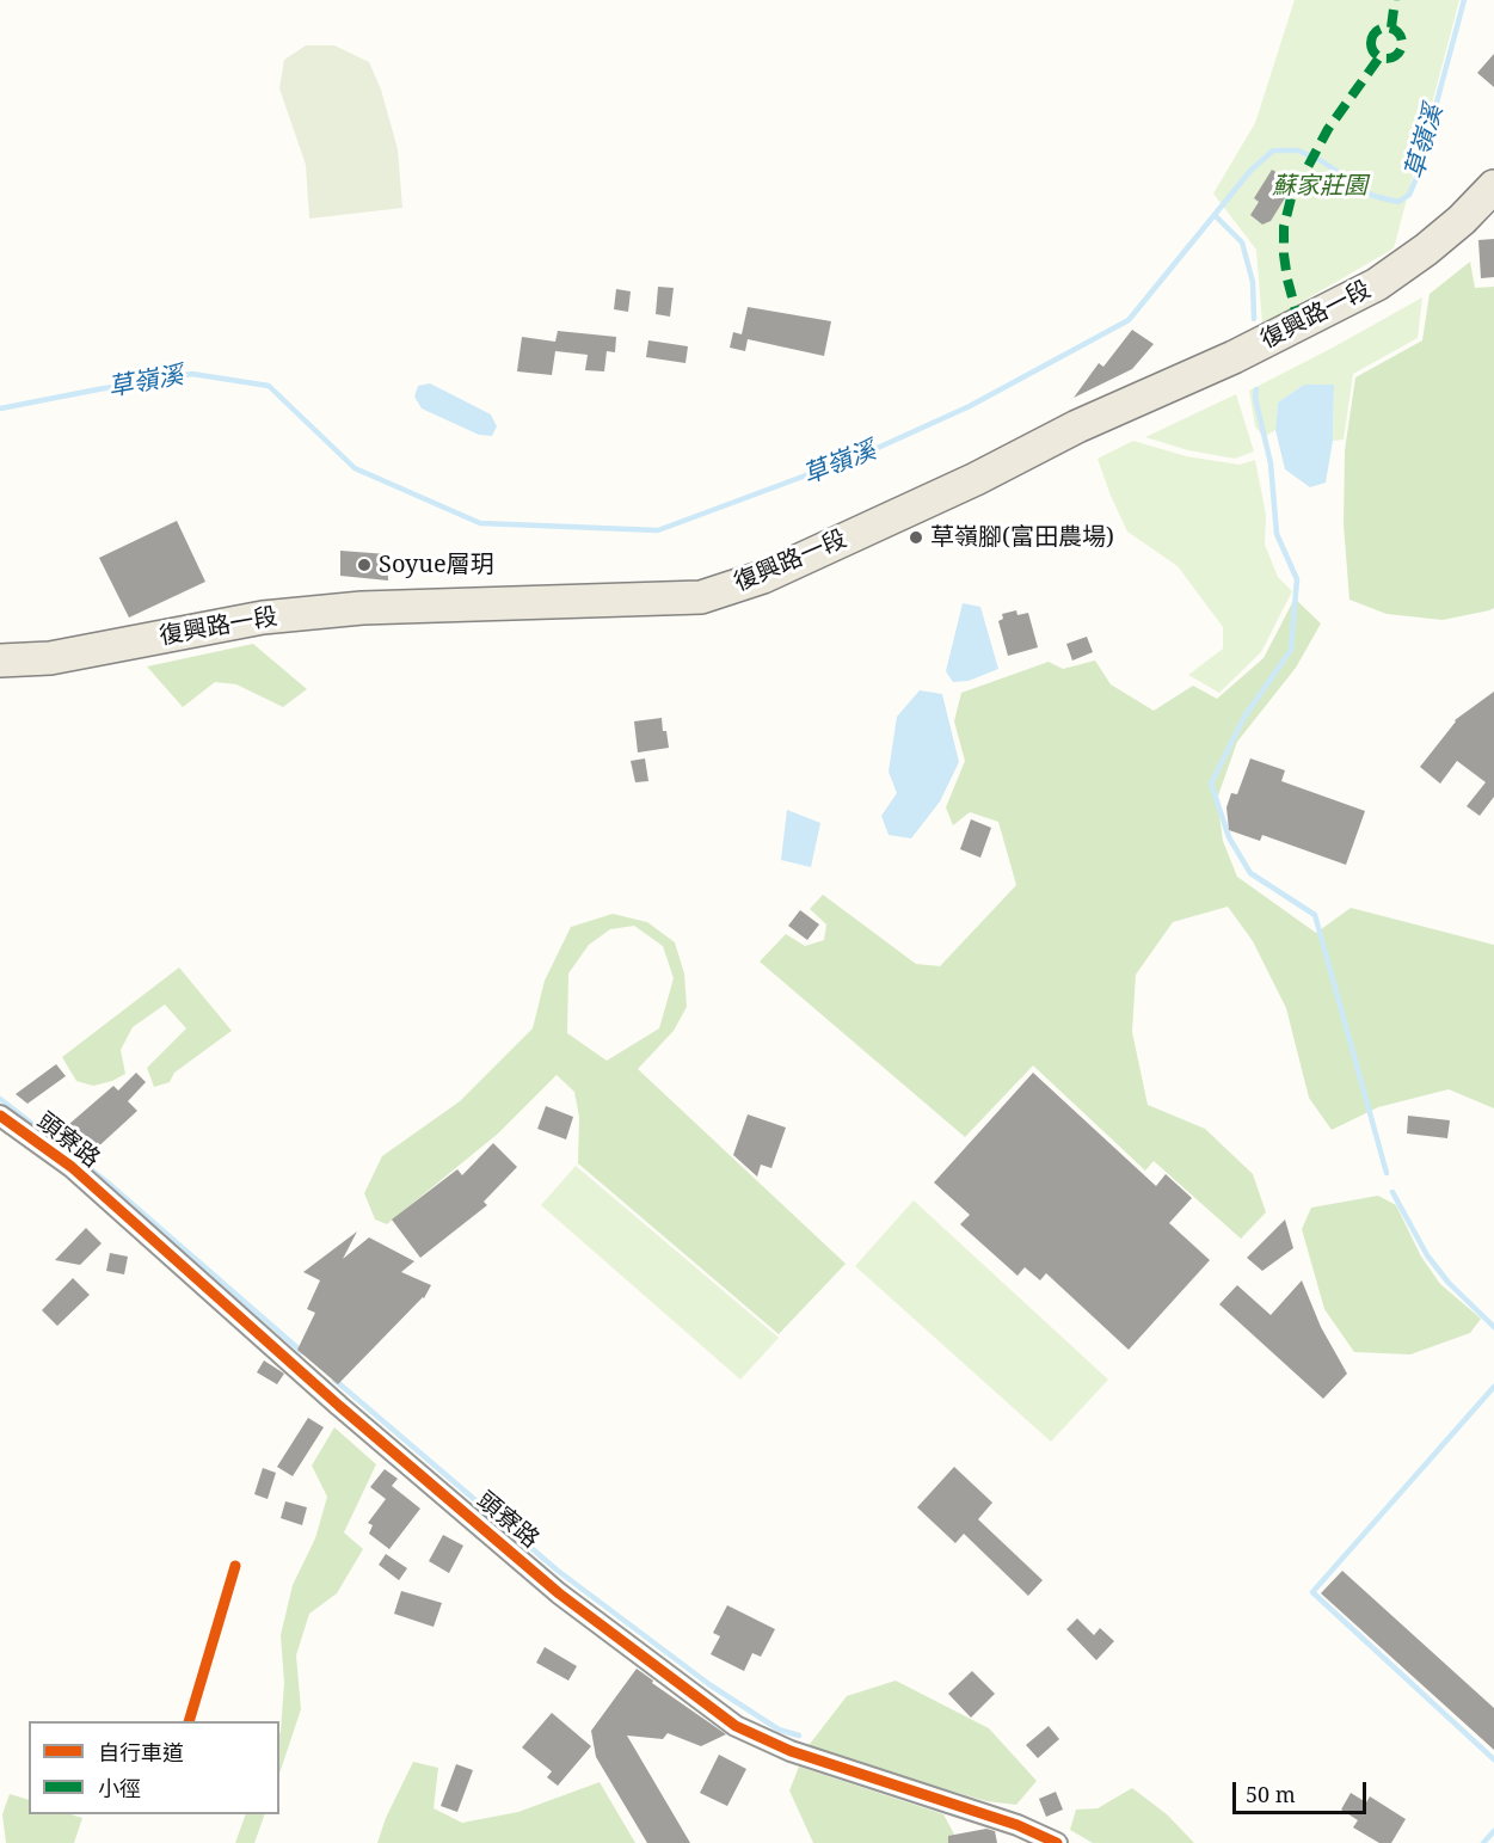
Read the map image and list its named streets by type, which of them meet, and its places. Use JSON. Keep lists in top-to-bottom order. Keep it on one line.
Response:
{"streets":{"main road":["復興路一段"],"street":["頭寮路"]},"water":["草嶺溪"],"parks":["蘇家莊園"],"places":["草嶺腳(富田農場)","Soyue層玥"],"legend":["自行車道","小徑"],"scale_bar":"50 m"}
